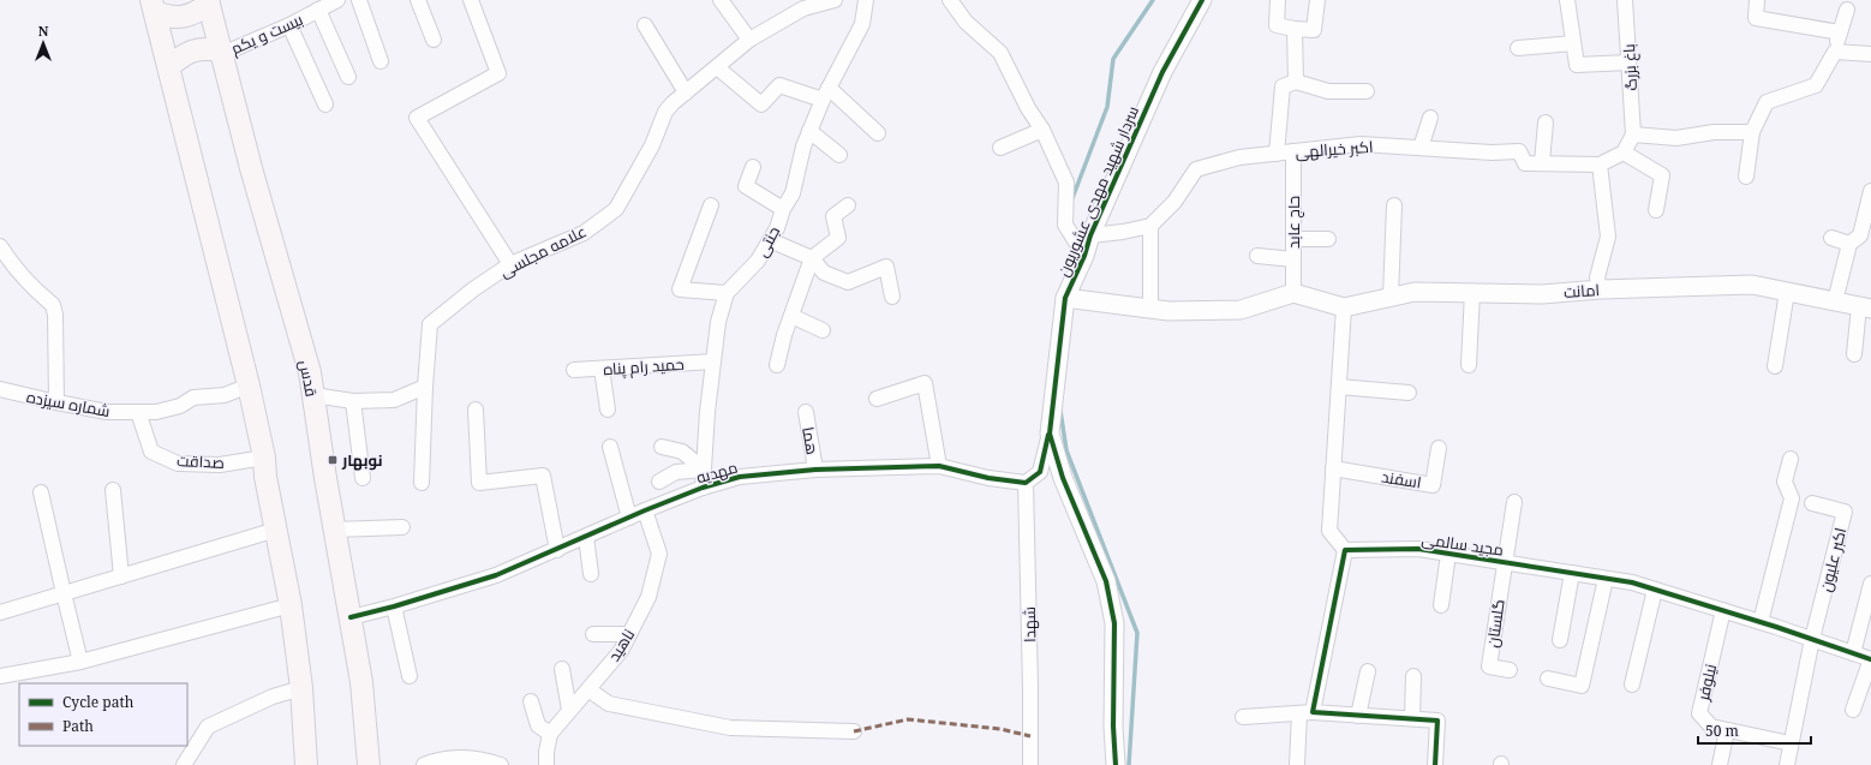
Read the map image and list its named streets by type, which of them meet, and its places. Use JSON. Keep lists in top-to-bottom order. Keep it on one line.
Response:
{"streets":{"main road":["قدس"],"street":["بیست و یکم","باغ بزرگ","اکبر خیرالهی","سردار شهید مهدی عشوریون","حاج عابد","جنتی","علامه مجلسی","امانت","حمید رام پناه","شماره سیزده","هما","صداقت","مهدیه","اسفند","مجید سالمی","اکبر علیون","گلستان","شهدا","ناهید","نیلوفر"]},"crossings":[["بیست و یکم","قدس"],["اکبر خیرالهی","حاج عابد"],["حاج عابد","امانت"],["جنتی","حمید رام پناه"],["جنتی","مهدیه"],["قدس","مهدیه"],["شماره سیزده","صداقت"],["هما","مهدیه"],["مهدیه","شهدا"],["مهدیه","ناهید"],["مجید سالمی","اکبر علیون"],["مجید سالمی","گلستان"],["مجید سالمی","نیلوفر"]],"places":{"transit":["نوبهار"]},"legend":["Cycle path","Path"],"scale_bar":"50 m","north":"top"}
